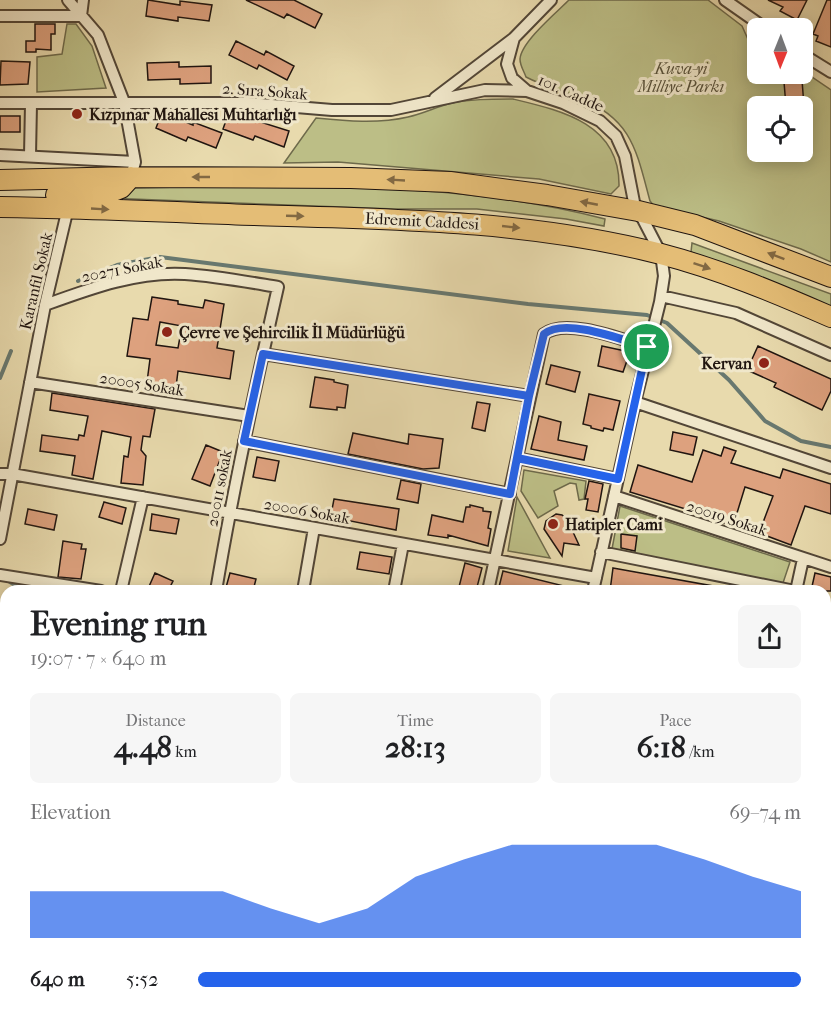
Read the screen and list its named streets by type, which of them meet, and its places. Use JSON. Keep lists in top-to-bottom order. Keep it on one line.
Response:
{"streets":{"highway":["Edremit Caddesi"],"street":["2. Sıra Sokak","101. Cadde","20271 Sokak","Karanfil Sokak","20005 Sokak","20011 sokak","20006 Sokak","20019 Sokak"]},"crossings":[["2. Sıra Sokak","101. Cadde"],["101. Cadde","Edremit Caddesi"],["Edremit Caddesi","Karanfil Sokak"],["20271 Sokak","Karanfil Sokak"],["20271 Sokak","20011 sokak"],["Karanfil Sokak","20005 Sokak"],["Karanfil Sokak","20006 Sokak"],["20005 Sokak","20011 sokak"],["20011 sokak","20006 Sokak"]],"parks":["Kuva-yi Milliye Parkı"],"places":["Kızpınar Mahallesi Muhtarlığı","Çevre ve Şehircilik İl Müdürlüğü","Kervan","Hatipler Cami"],"north":"bottom","page":{"heading":["Evening run","19:07 · 7 × 640 m"],"stats":[["Distance","4.48 km"],["Time","28:13"],["Pace","6:18 /km"]],"chart":["Elevation","69–74 m"],"list":[{"name":"640 m","note":"5:52"}]}}
